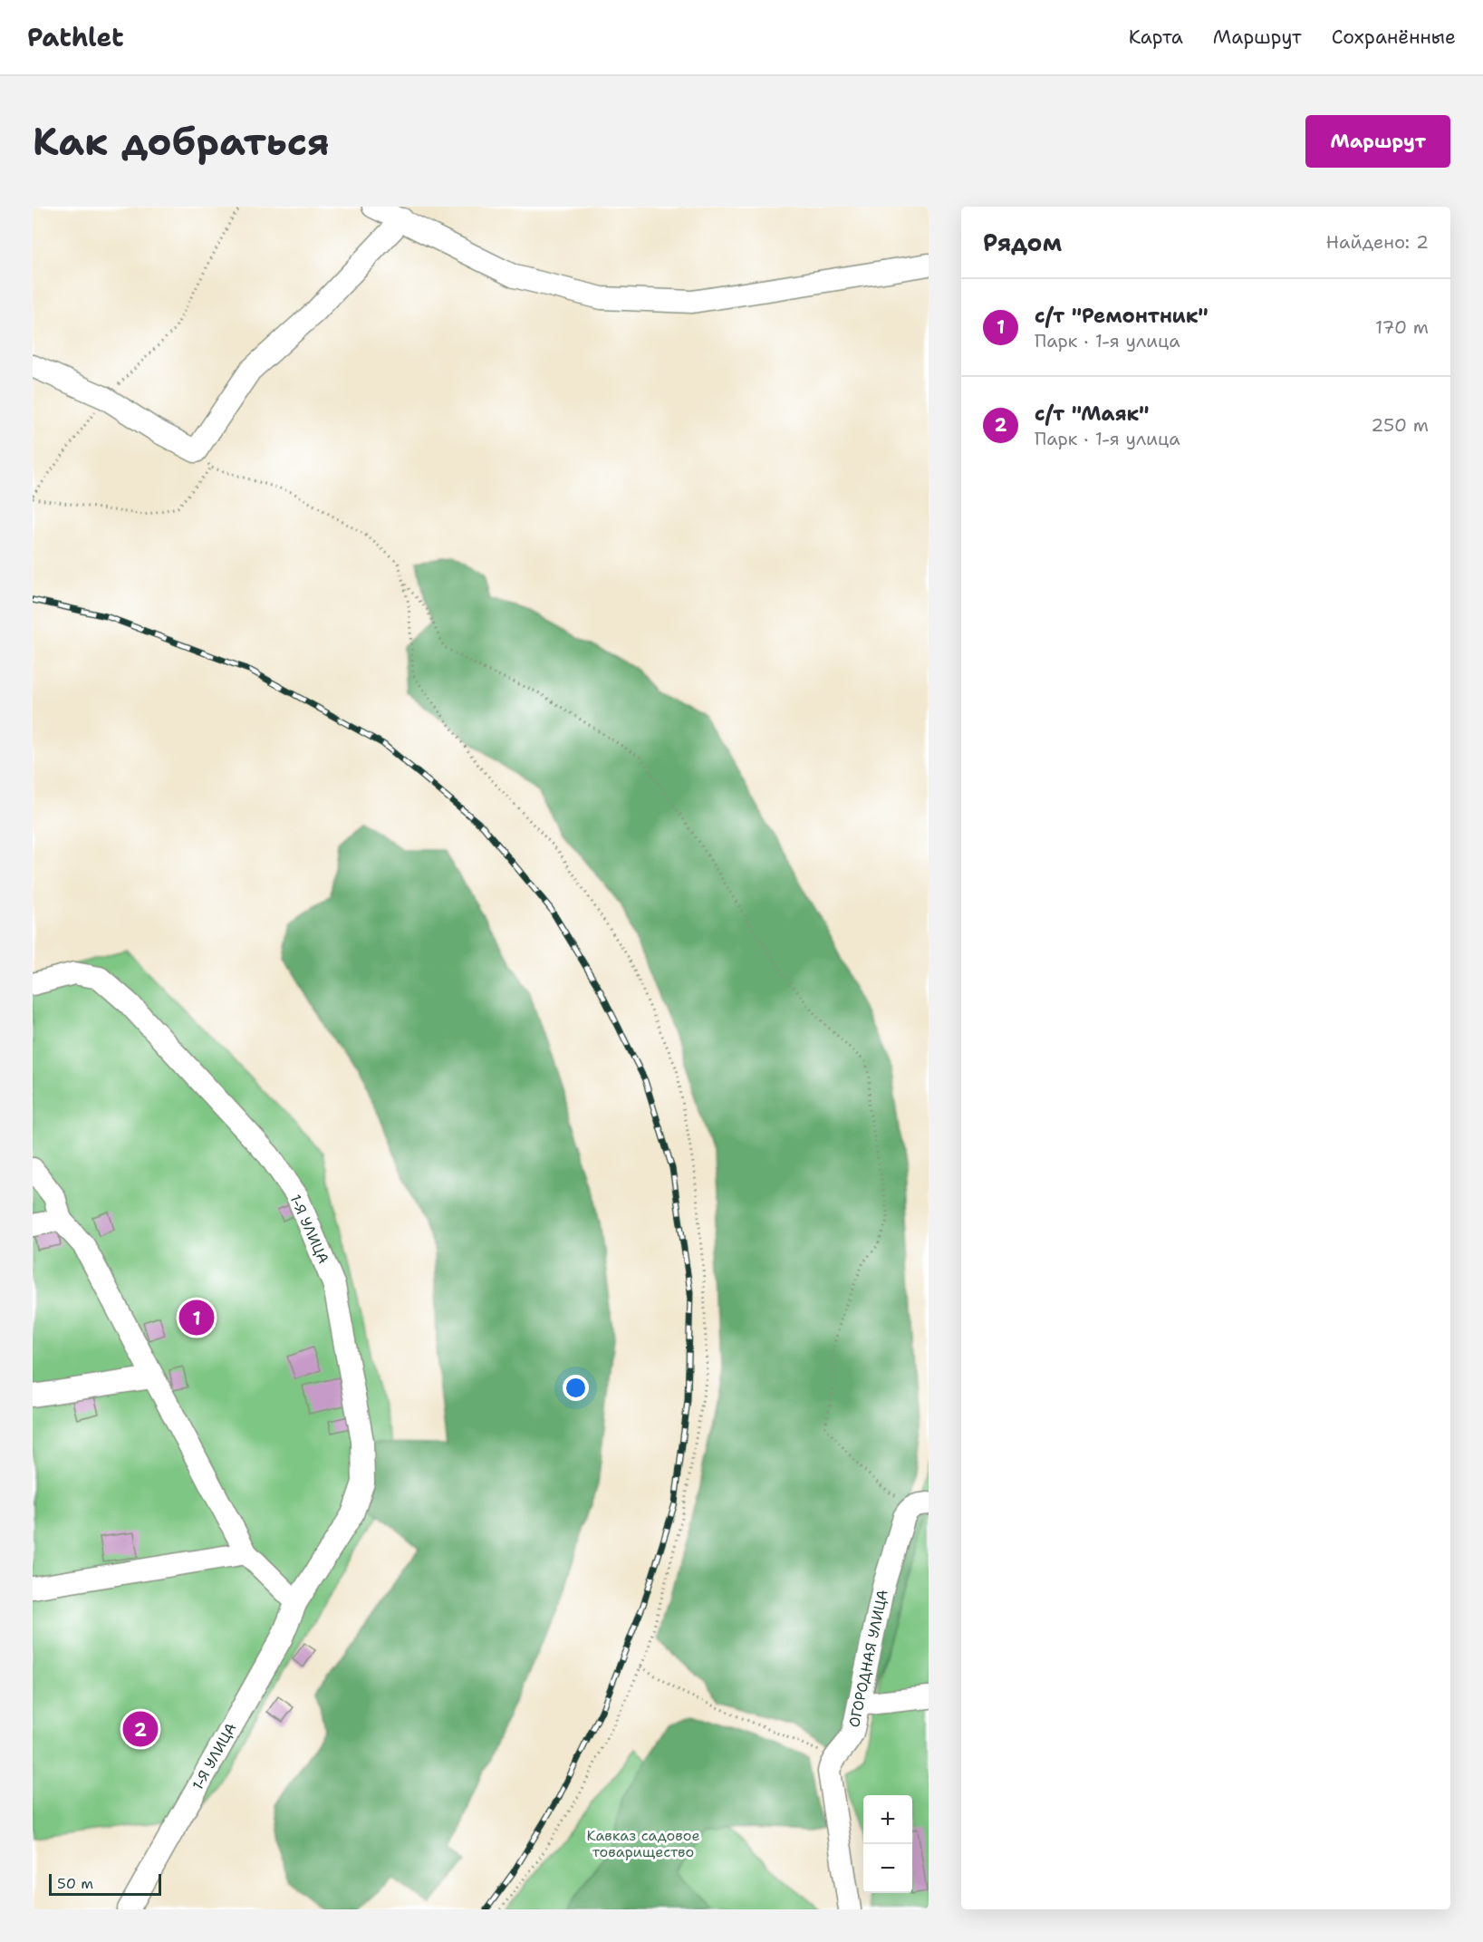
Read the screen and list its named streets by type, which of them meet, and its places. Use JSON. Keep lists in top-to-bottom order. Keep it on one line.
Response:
{"streets":{"street":["1-Я УЛИЦА","ОГОРОДНАЯ УЛИЦА"]},"parks":["Кавказ садовое товарищество"],"scale_bar":"50 m","page":{"header":"Pathlet","nav":["Карта","Маршрут","Сохранённые"],"buttons":"Маршрут","title":"Как добраться","heading":["Рядом","Найдено: 2"],"list":[{"mark":"1","name":"с/т \"Ремонтник\"","note":"Парк · 1-я улица","value":"170 m"},{"mark":"2","name":"с/т \"Маяк\"","note":"Парк · 1-я улица","value":"250 m"}],"pins":["1","2"],"map_buttons":["+","−"],"scale":"50 m"}}
